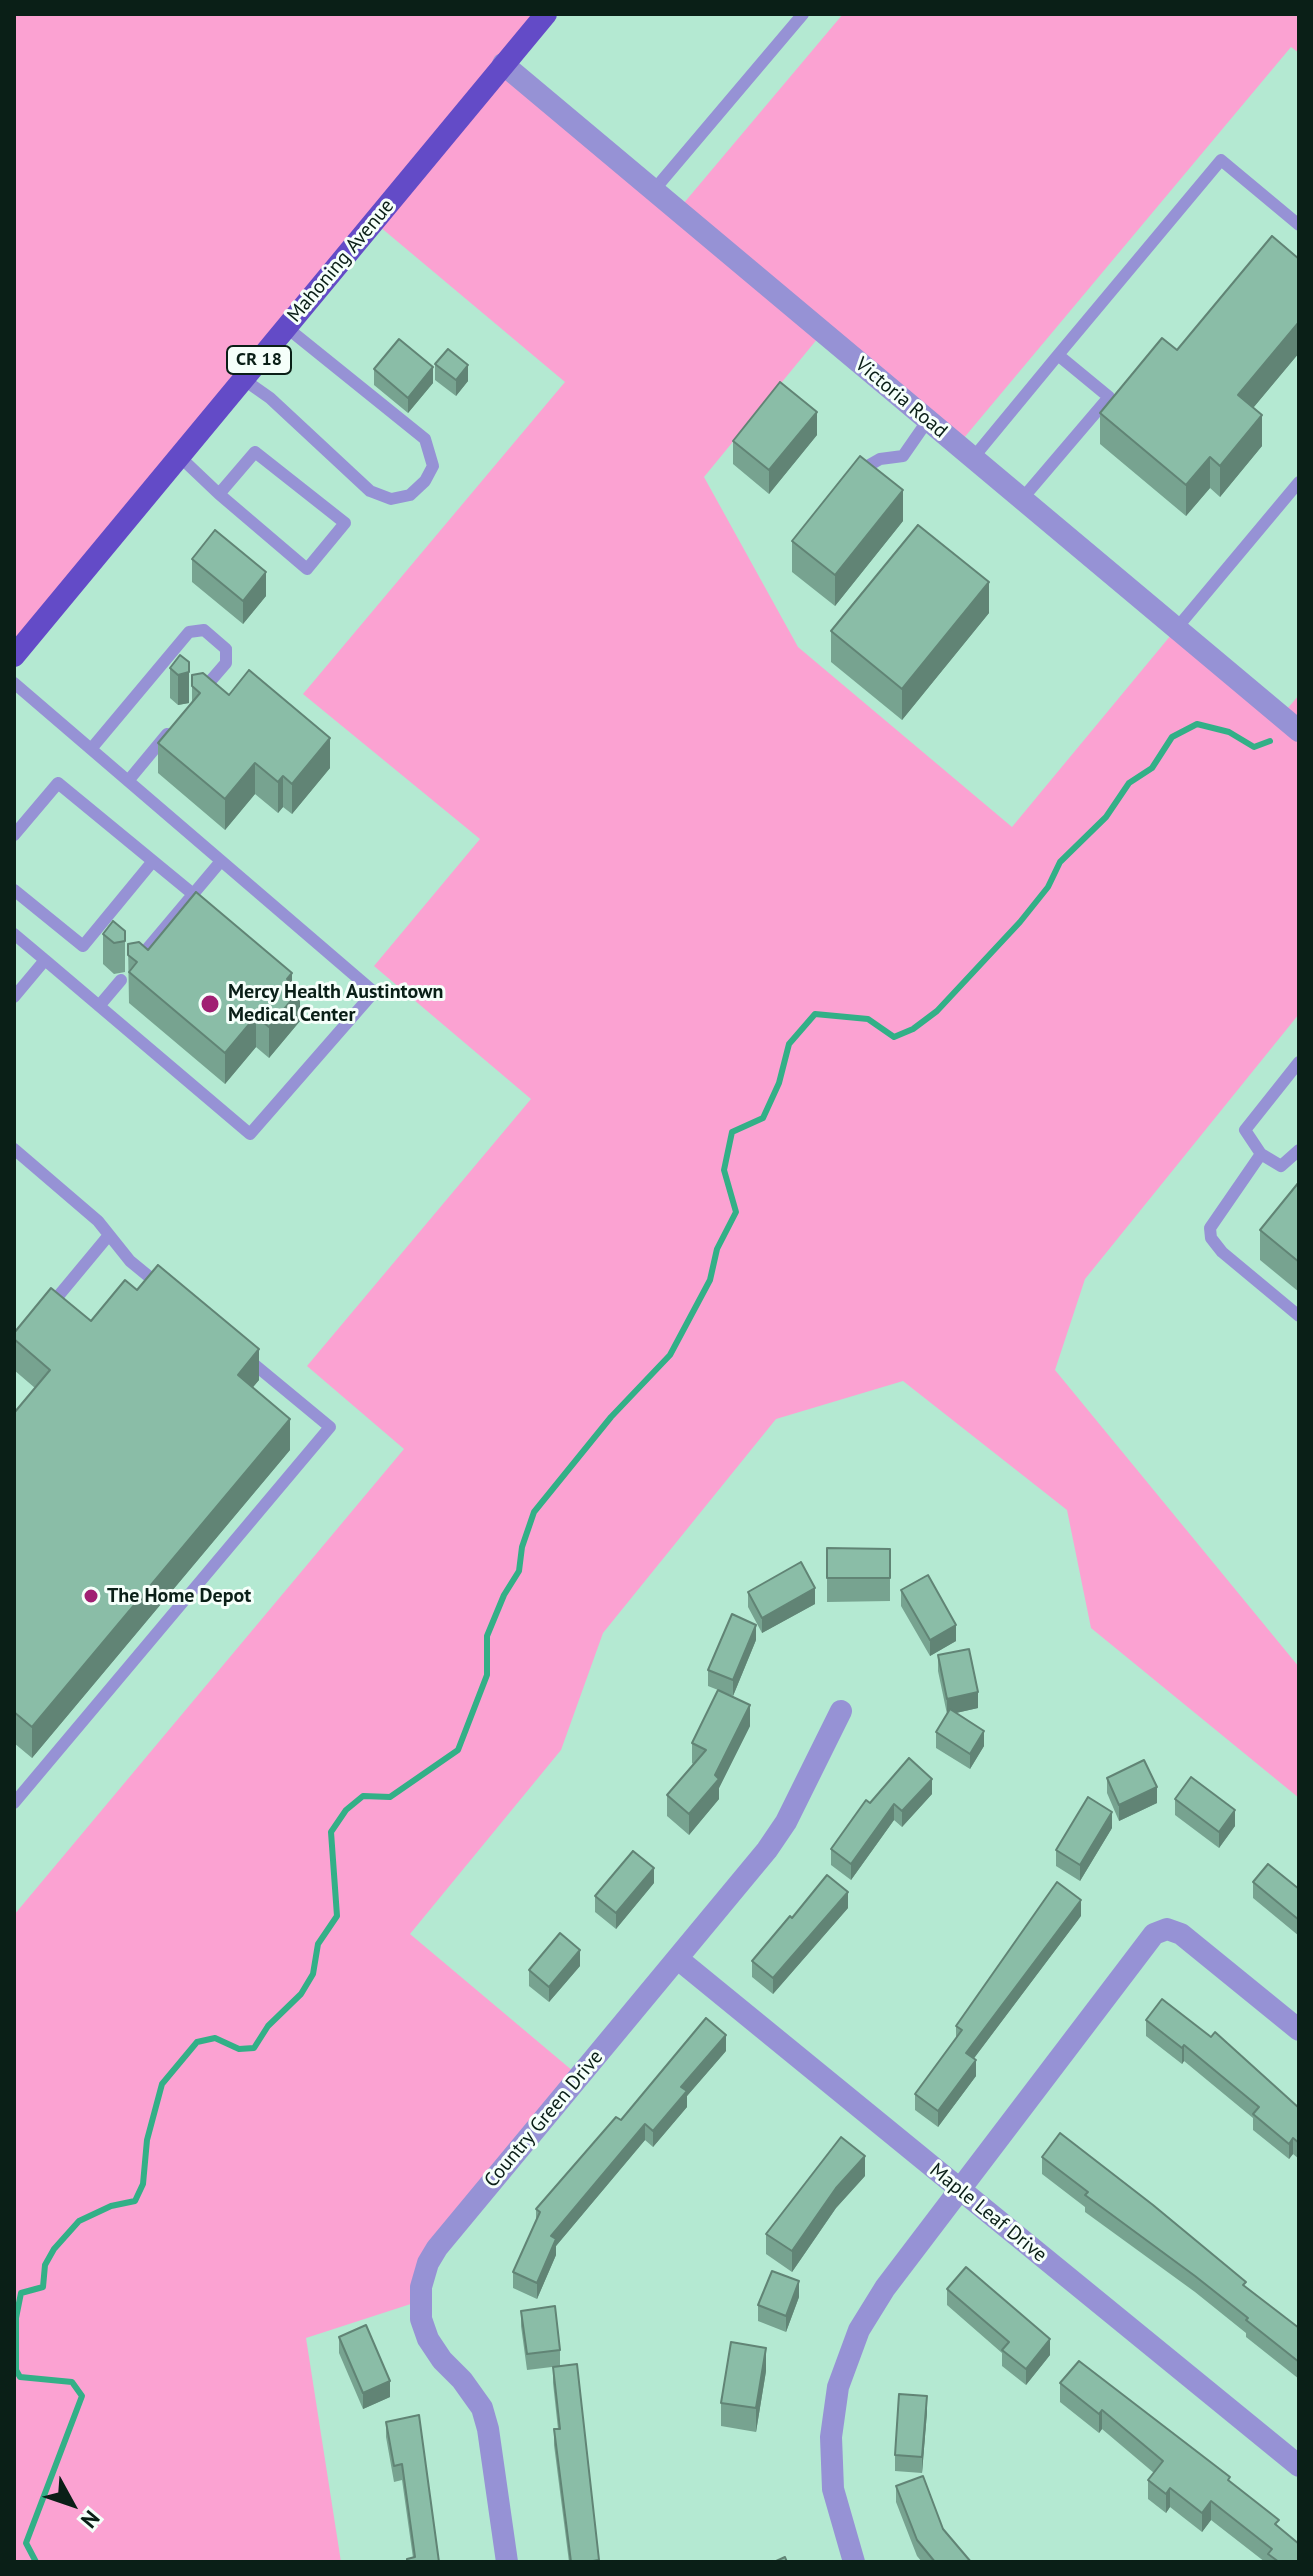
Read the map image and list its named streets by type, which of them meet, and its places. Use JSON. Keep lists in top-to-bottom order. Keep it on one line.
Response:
{"streets":{"main road":["Mahoning Avenue","CR 18"],"street":["Victoria Road","Country Green Drive","Maple Leaf Drive"]},"crossings":[["Mahoning Avenue","Victoria Road"],["Country Green Drive","Maple Leaf Drive"]],"places":["Mercy Health Austintown Medical Center","The Home Depot"],"north":"bottom right"}
